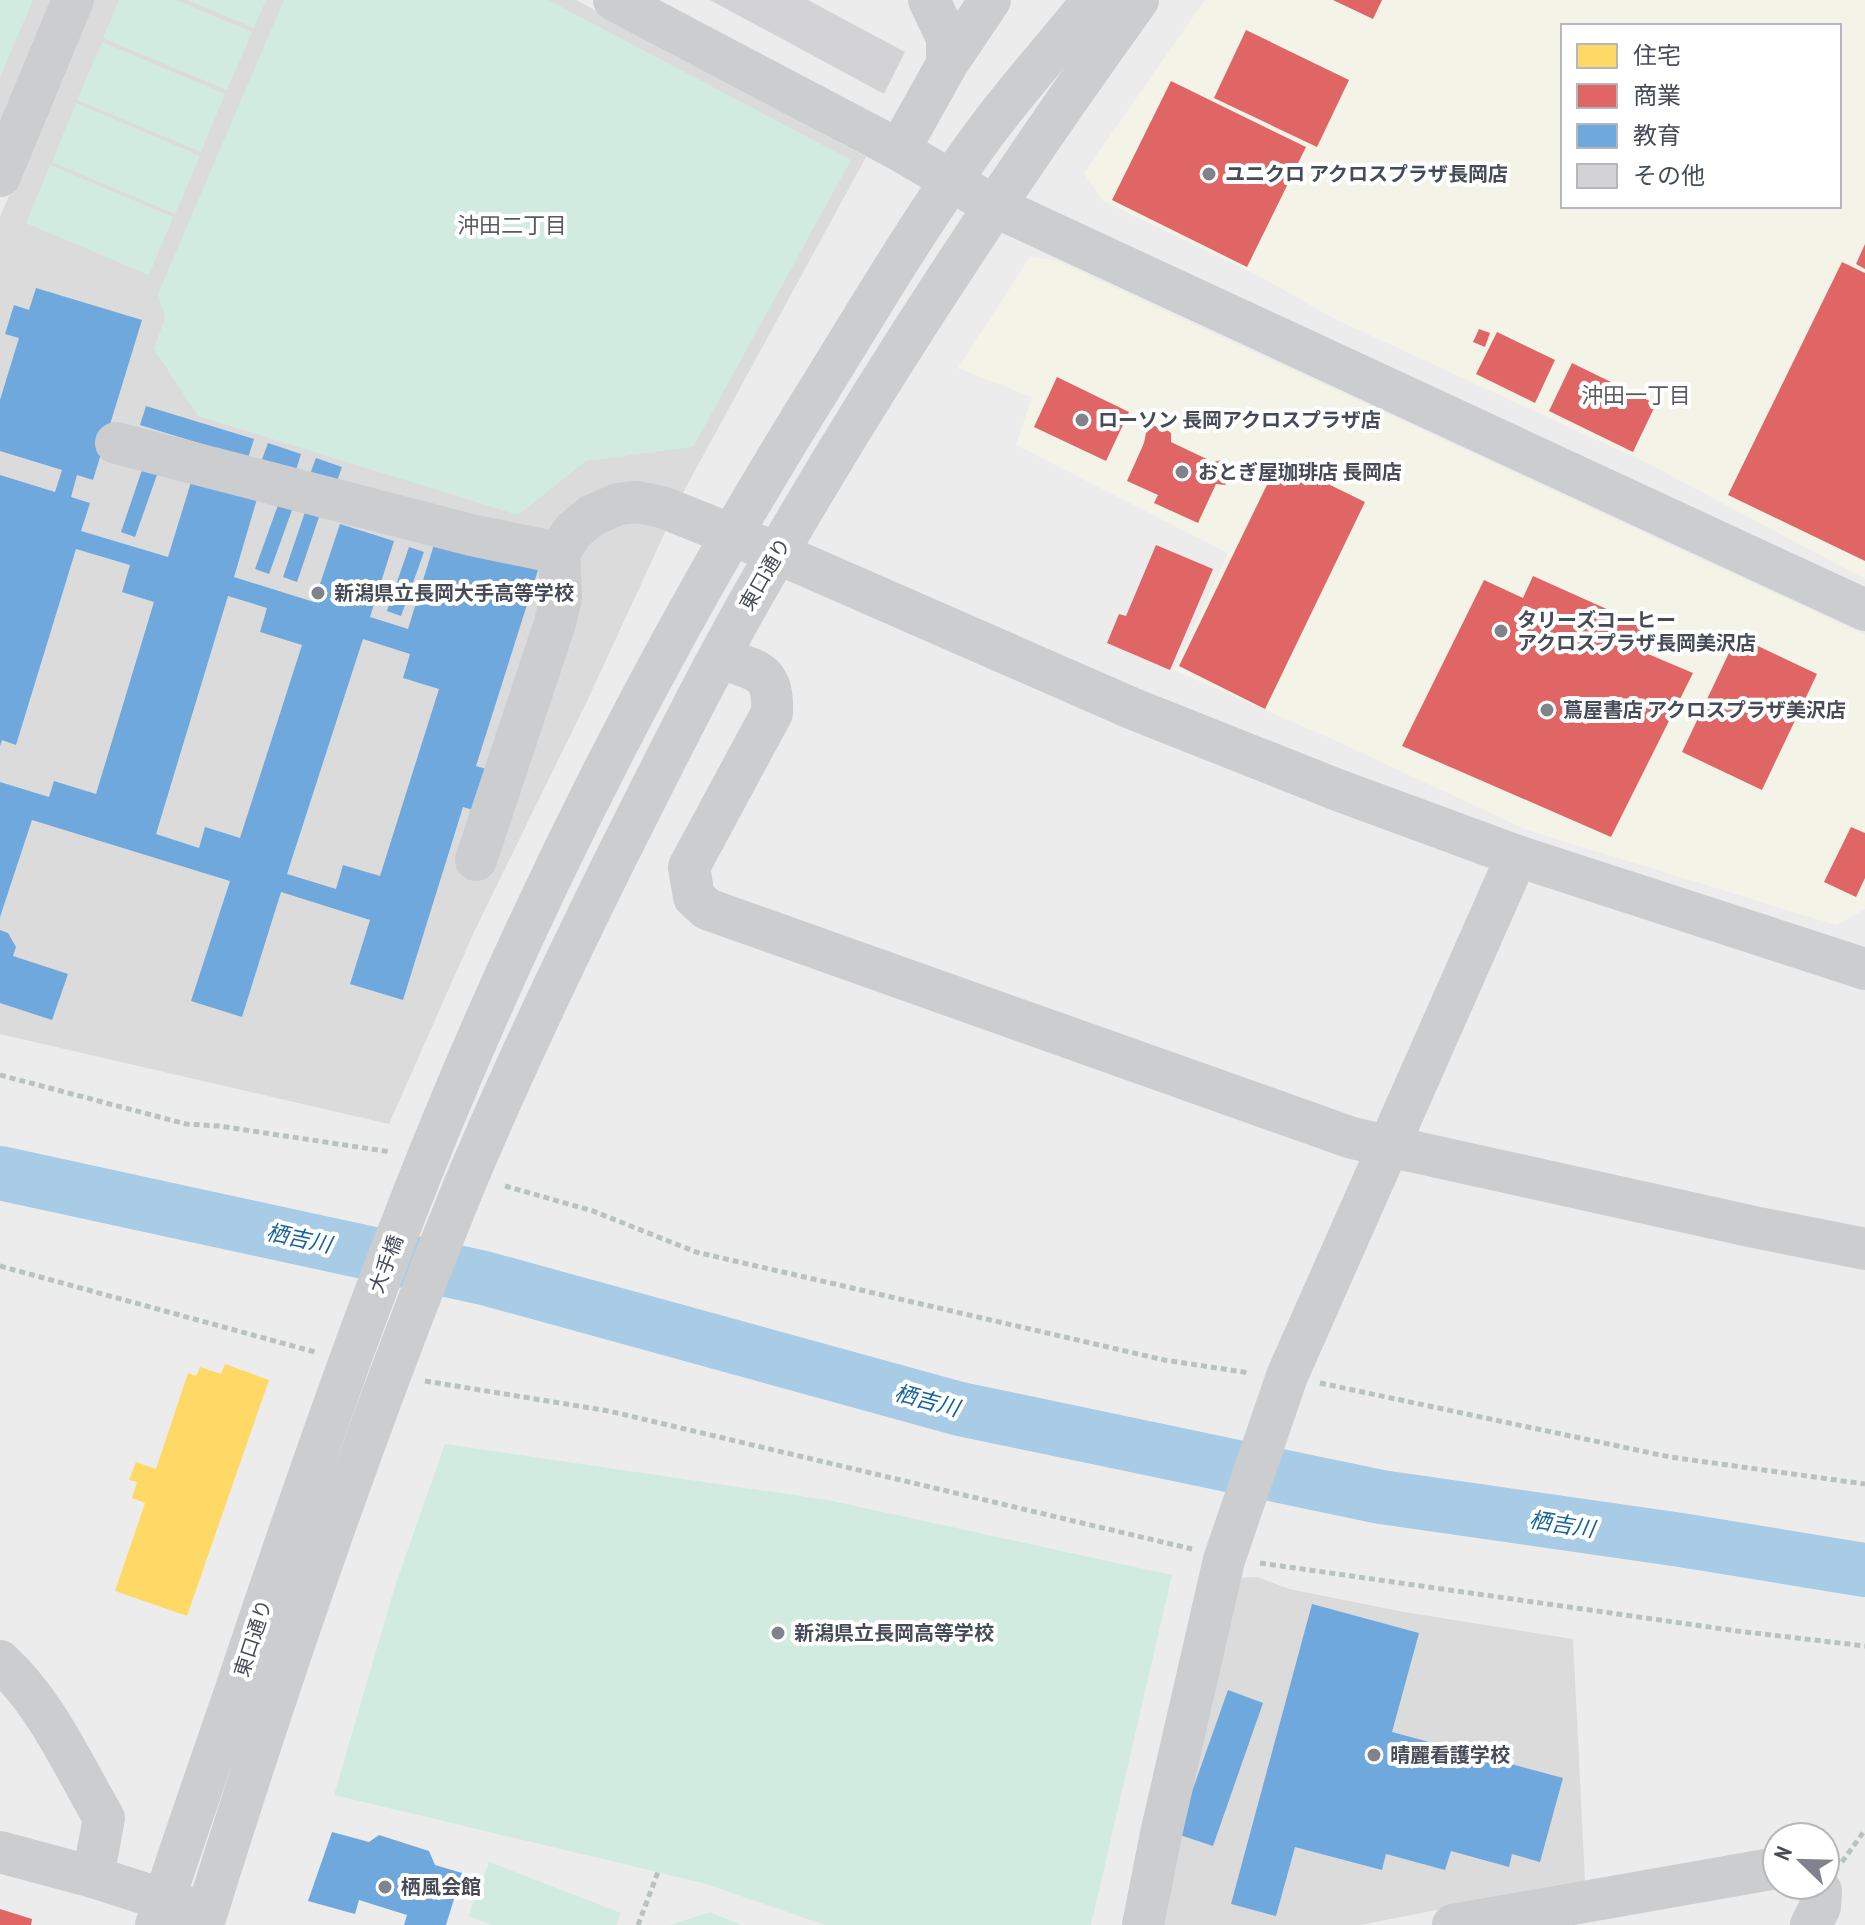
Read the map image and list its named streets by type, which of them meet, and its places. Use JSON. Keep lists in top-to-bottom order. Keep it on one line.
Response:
{"streets":{"street":["東口通り","大手橋"]},"crossings":[["東口通り","大手橋"]],"districts":["沖田二丁目","沖田一丁目"],"water":["栖吉川"],"places":["ユニクロ アクロスプラザ長岡店","ローソン 長岡アクロスプラザ店","おとぎ屋珈琲店 長岡店","新潟県立長岡大手高等学校","タリーズコーヒー アクロスプラザ長岡美沢店","蔦屋書店 アクロスプラザ美沢店","新潟県立長岡高等学校","晴麗看護学校","栖風会館"],"legend":["住宅","商業","教育","その他"],"north":"top left"}
